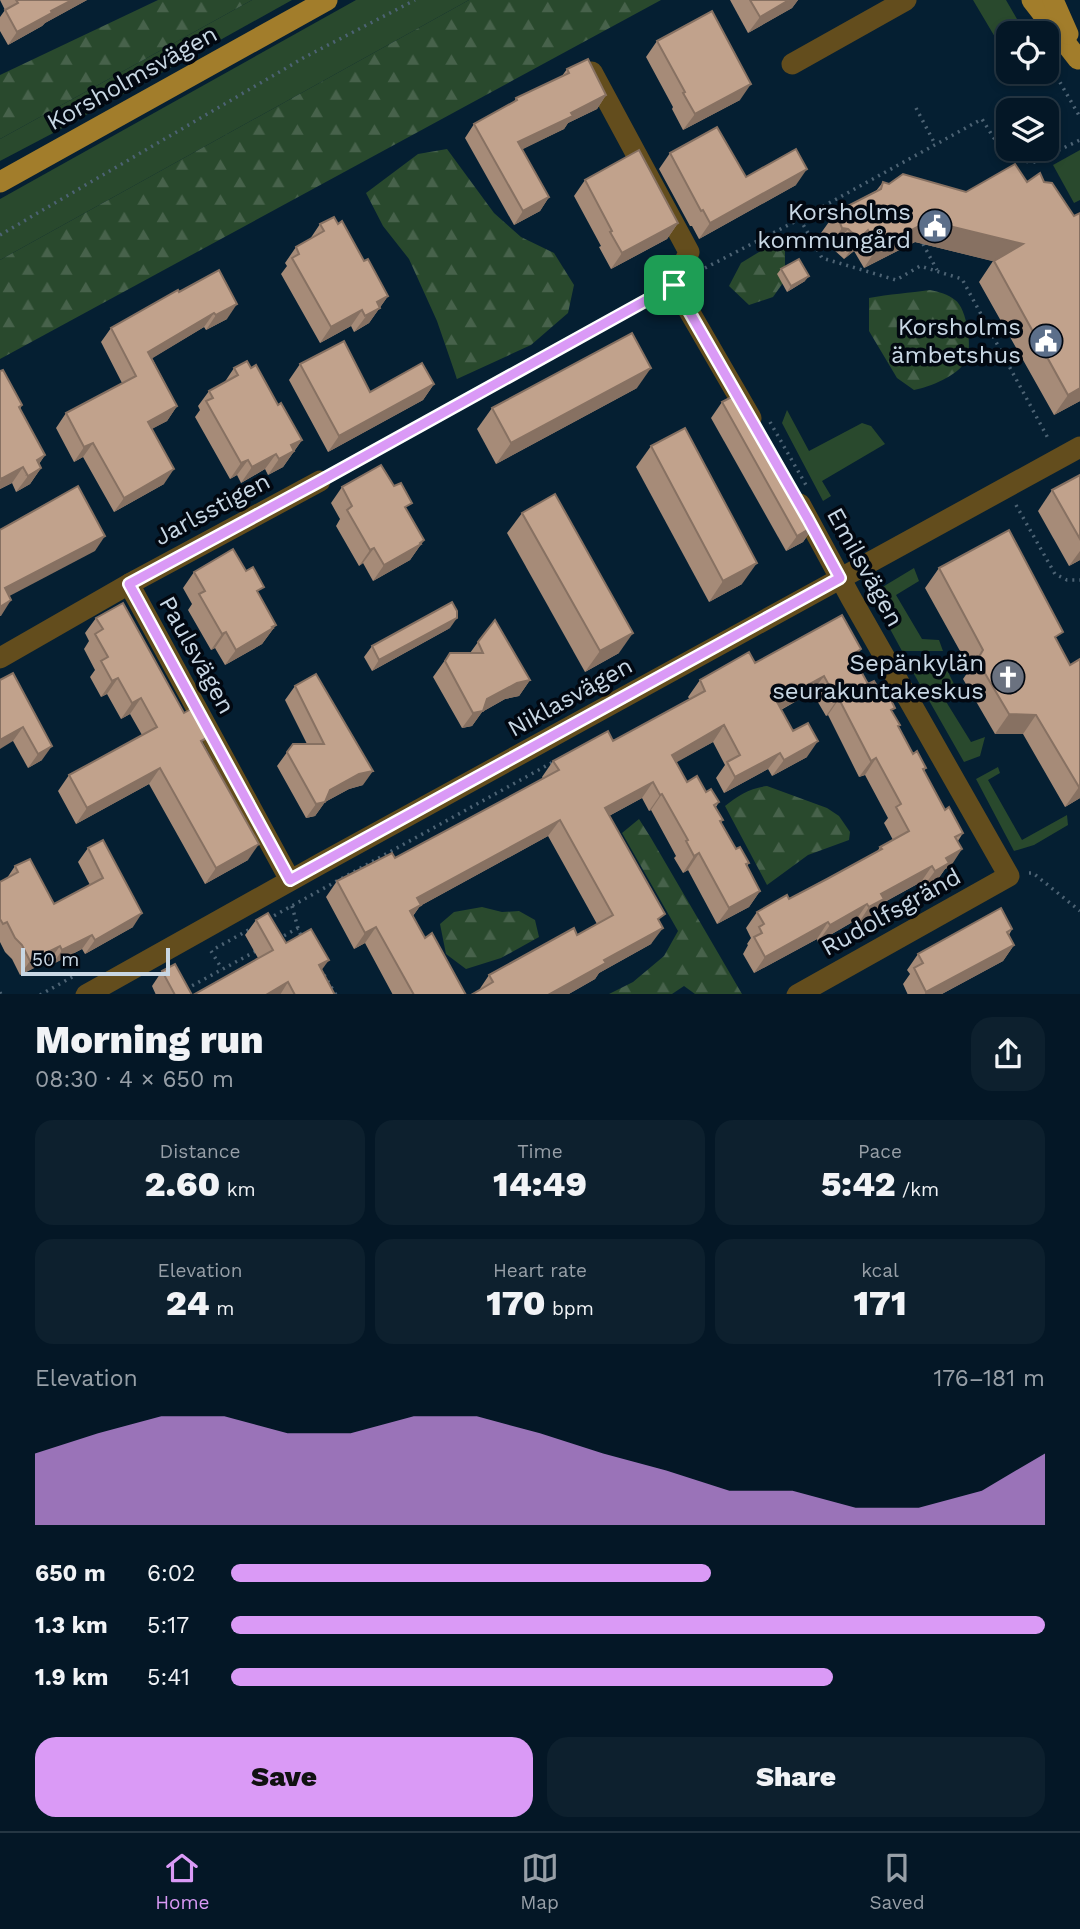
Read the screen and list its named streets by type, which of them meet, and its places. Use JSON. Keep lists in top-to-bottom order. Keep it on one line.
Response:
{"streets":{"main road":["Korsholmsvägen"],"street":["Jarlsstigen","Emilsvägen","Paulsvägen","Niklasvägen","Rudolfsgränd"]},"crossings":[["Jarlsstigen","Paulsvägen"],["Emilsvägen","Niklasvägen"],["Emilsvägen","Rudolfsgränd"],["Paulsvägen","Niklasvägen"]],"places":{"public building":["Korsholms kommungård","Korsholms ämbetshus"],"church":["Sepänkylän seurakuntakeskus"]},"scale_bar":"50 m","page":{"scale":"50 m","heading":["Morning run","08:30 · 4 × 650 m"],"stats":[["Distance","2.60 km"],["Time","14:49"],["Pace","5:42 /km"],["Elevation","24 m"],["Heart rate","170 bpm"],["kcal","171"]],"chart":["Elevation","176–181 m"],"list":[{"name":"650 m","note":"6:02"},{"name":"1.3 km","note":"5:17"},{"name":"1.9 km","note":"5:41"}],"buttons":["Save","Share"],"tabs":["Home","Map","Saved"]}}
